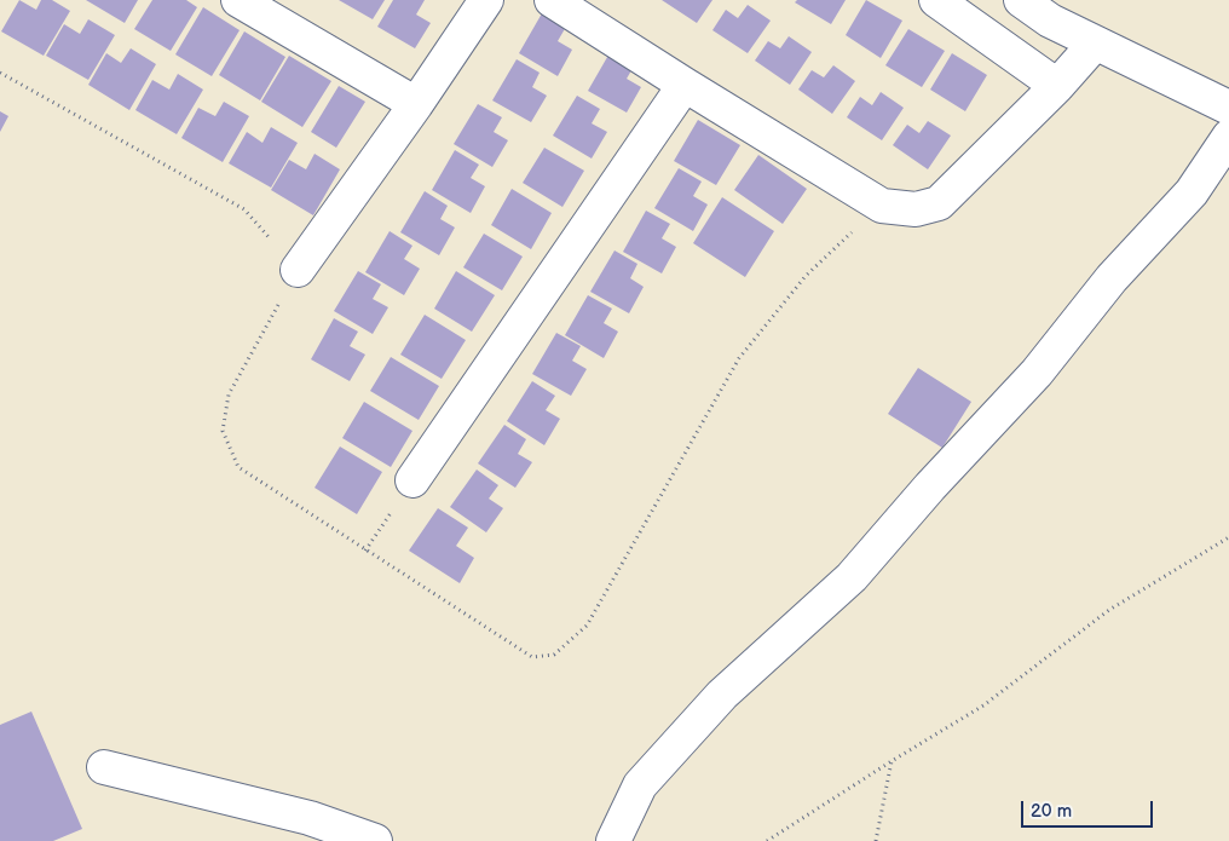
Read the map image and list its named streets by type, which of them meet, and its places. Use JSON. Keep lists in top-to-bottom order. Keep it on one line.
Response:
{"scale_bar":"20 m"}
